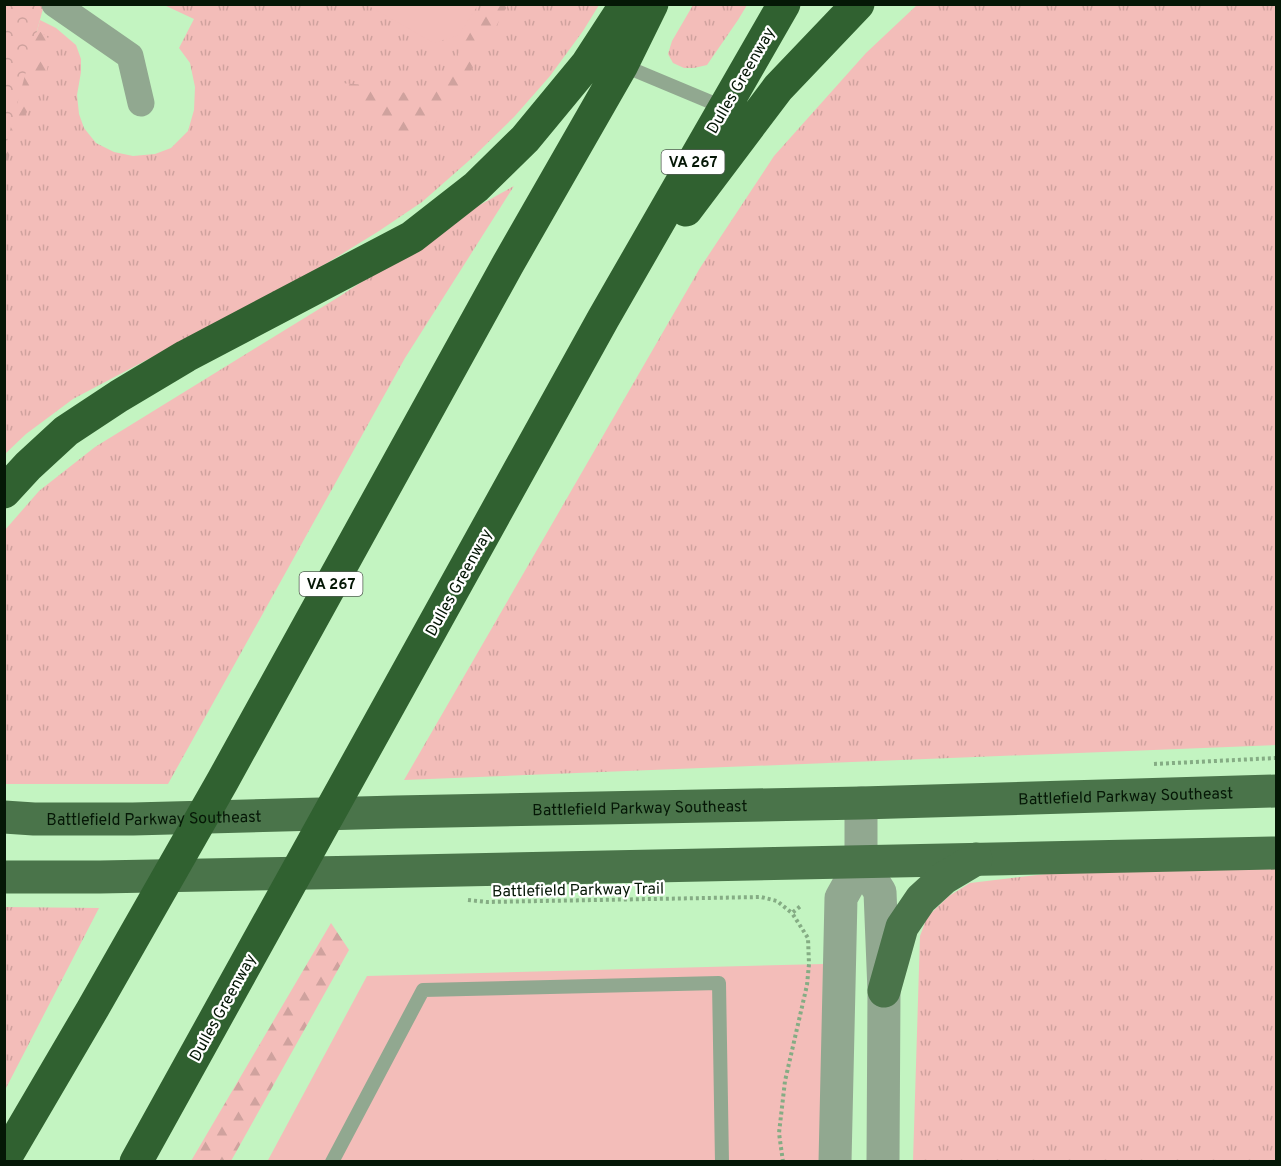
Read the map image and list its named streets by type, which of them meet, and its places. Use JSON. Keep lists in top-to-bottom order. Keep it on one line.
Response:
{"streets":{"highway":["Dulles Greenway","VA 267"],"main road":["Battlefield Parkway Southeast"],"path":["Battlefield Parkway Trail"]}}
